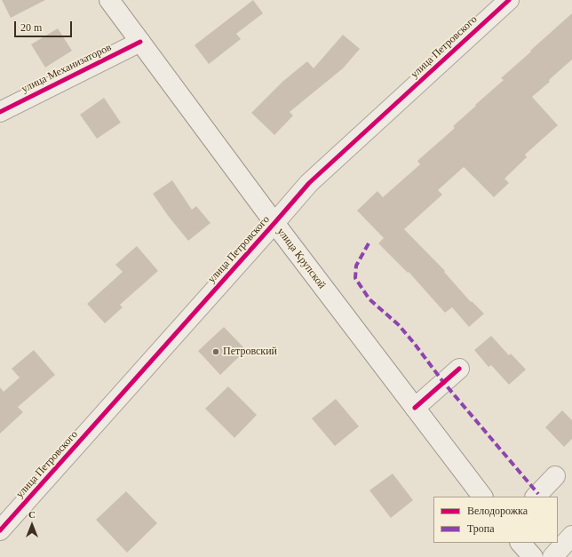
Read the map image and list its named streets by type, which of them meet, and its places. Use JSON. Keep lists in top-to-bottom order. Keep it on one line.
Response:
{"streets":{"street":["улица Петровского","улица Механизаторов","улица Крупской"]},"crossings":[["улица Петровского","улица Крупской"],["улица Механизаторов","улица Крупской"]],"places":["Петровский"],"legend":["Велодорожка","Тропа"],"scale_bar":"20 m","north":"top"}
